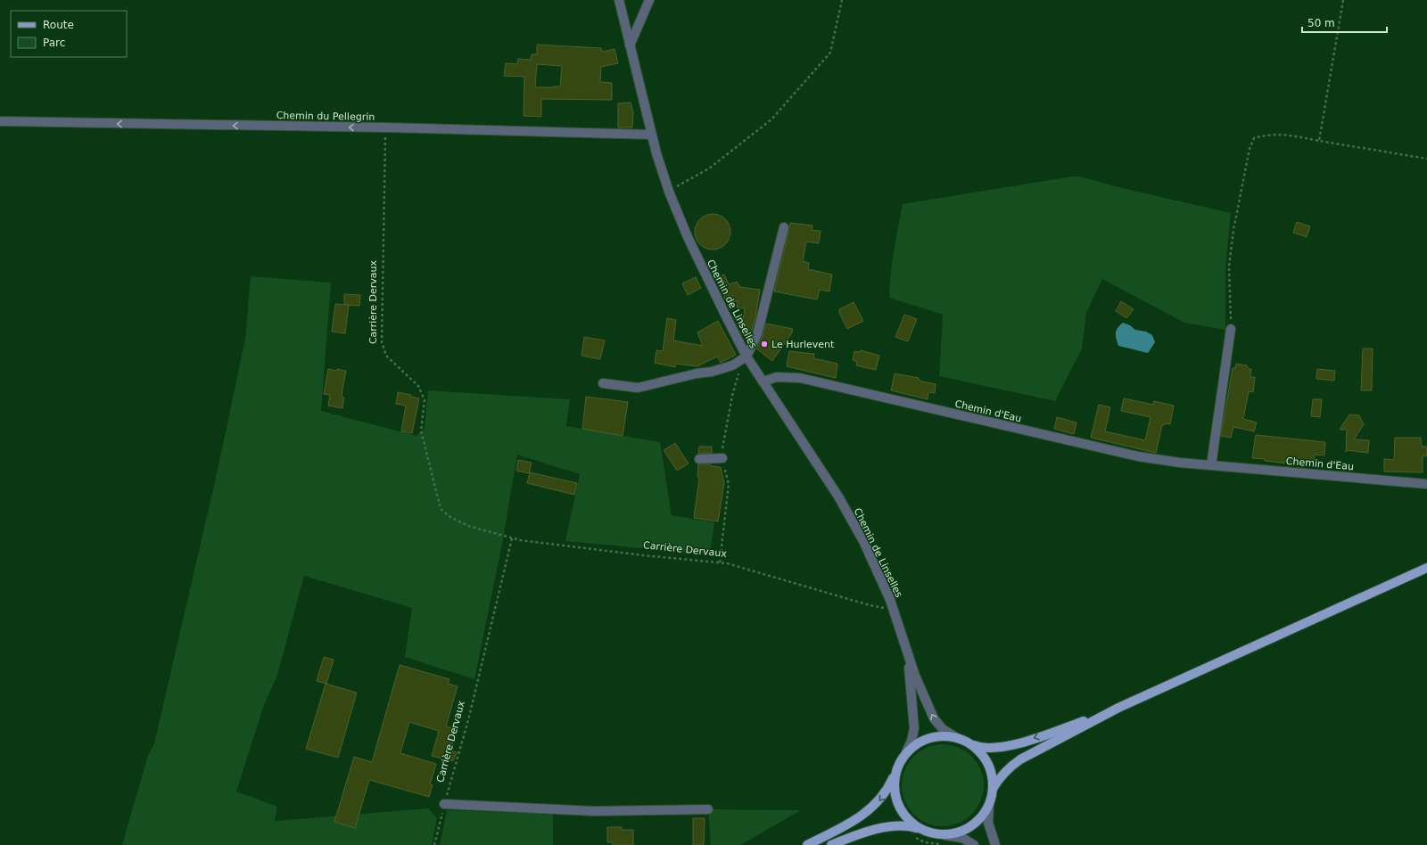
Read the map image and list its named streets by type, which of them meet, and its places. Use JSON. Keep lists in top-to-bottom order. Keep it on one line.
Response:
{"streets":{"street":["Chemin du Pellegrin","Chemin de Linselles","Chemin d'Eau"],"path":["Carrière Dervaux"]},"crossings":[["Chemin du Pellegrin","Carrière Dervaux"],["Chemin du Pellegrin","Chemin de Linselles"],["Carrière Dervaux","Chemin de Linselles"],["Chemin de Linselles","Chemin d'Eau"]],"one_way":["Chemin du Pellegrin"],"places":["Le Hurlevent"],"legend":["Route","Parc"],"scale_bar":"50 m"}
